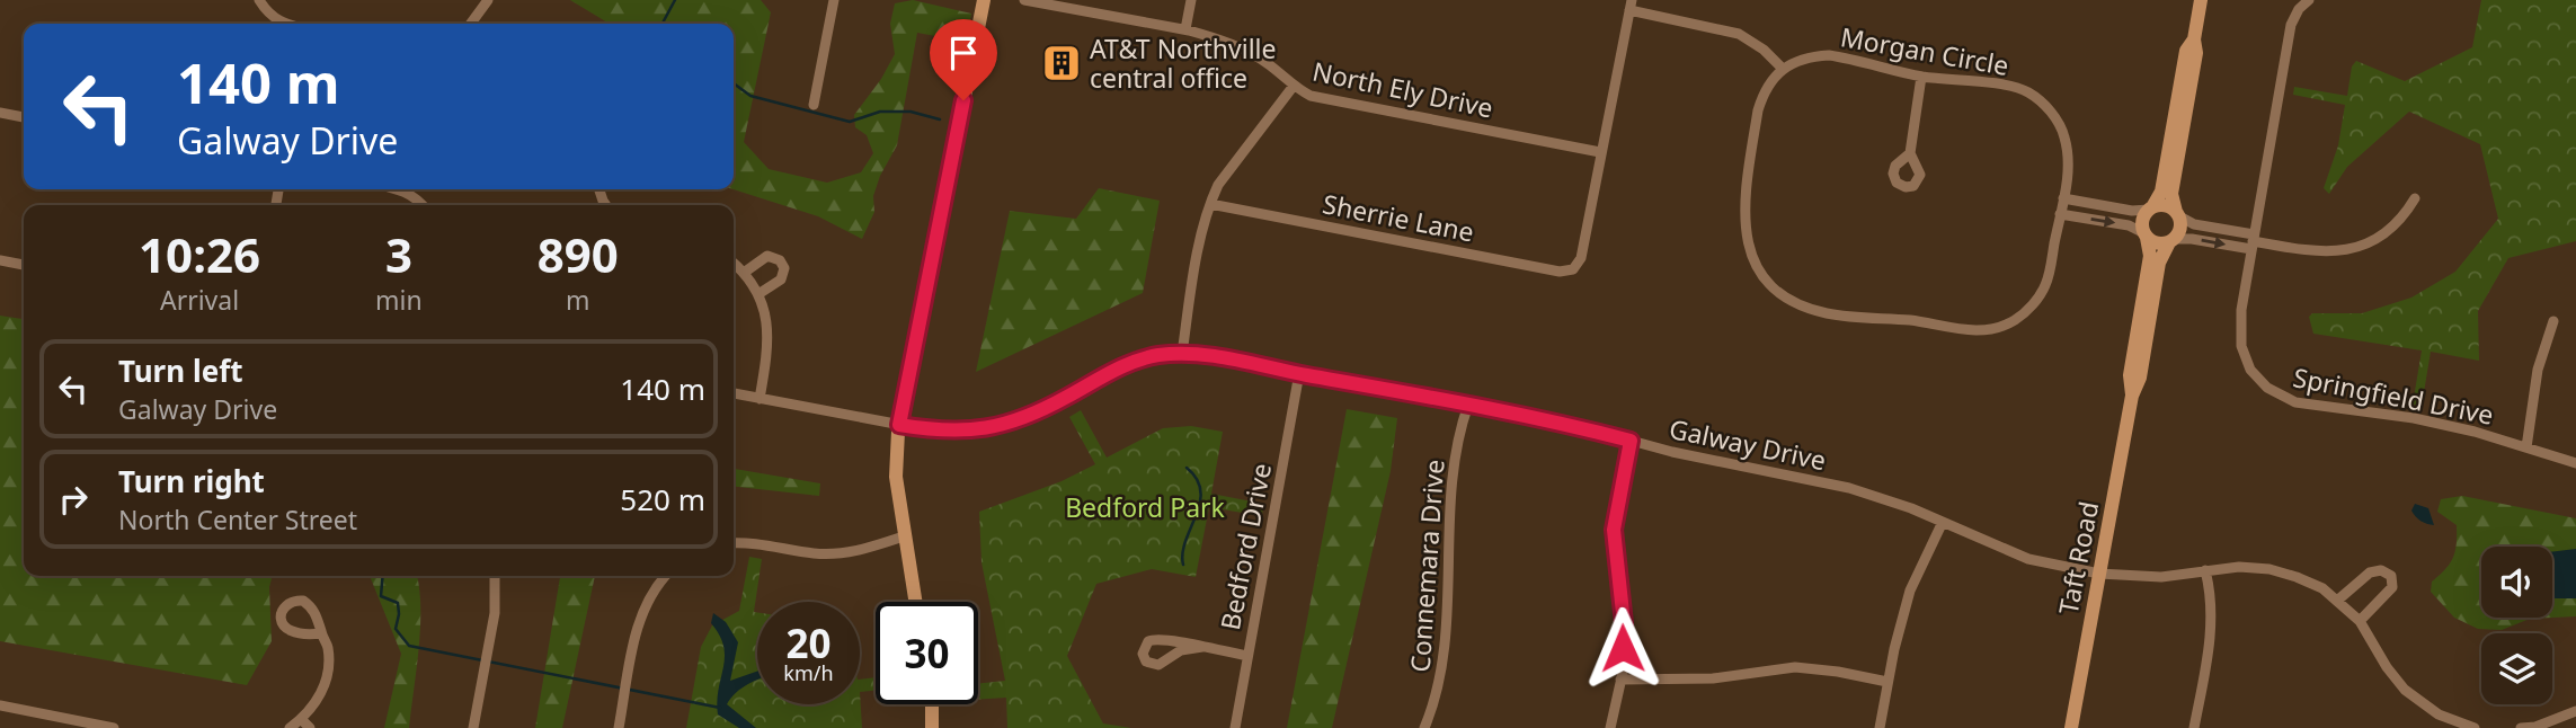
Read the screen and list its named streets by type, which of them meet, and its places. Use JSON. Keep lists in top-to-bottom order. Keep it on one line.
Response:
{"streets":{"street":["Morgan Circle","North Ely Drive","Sherrie Lane","Springfield Drive","Galway Drive","Bedford Drive","Taft Road","Connemara Drive"]},"crossings":[["North Ely Drive","Sherrie Lane"],["Galway Drive","Bedford Drive"],["Galway Drive","Taft Road"],["Galway Drive","Connemara Drive"]],"parks":["Bedford Park"],"places":{"building":["AT&T Northville central office"]},"page":{"turn":["140 m","Galway Drive"],"eta":["10:26","Arrival","3","min","890","m"],"list":[{"name":"Turn left","note":"Galway Drive","value":"140 m"},{"name":"Turn right","note":"North Center Street","value":"520 m"}],"speed":"20 km/h","limit":"30"}}
